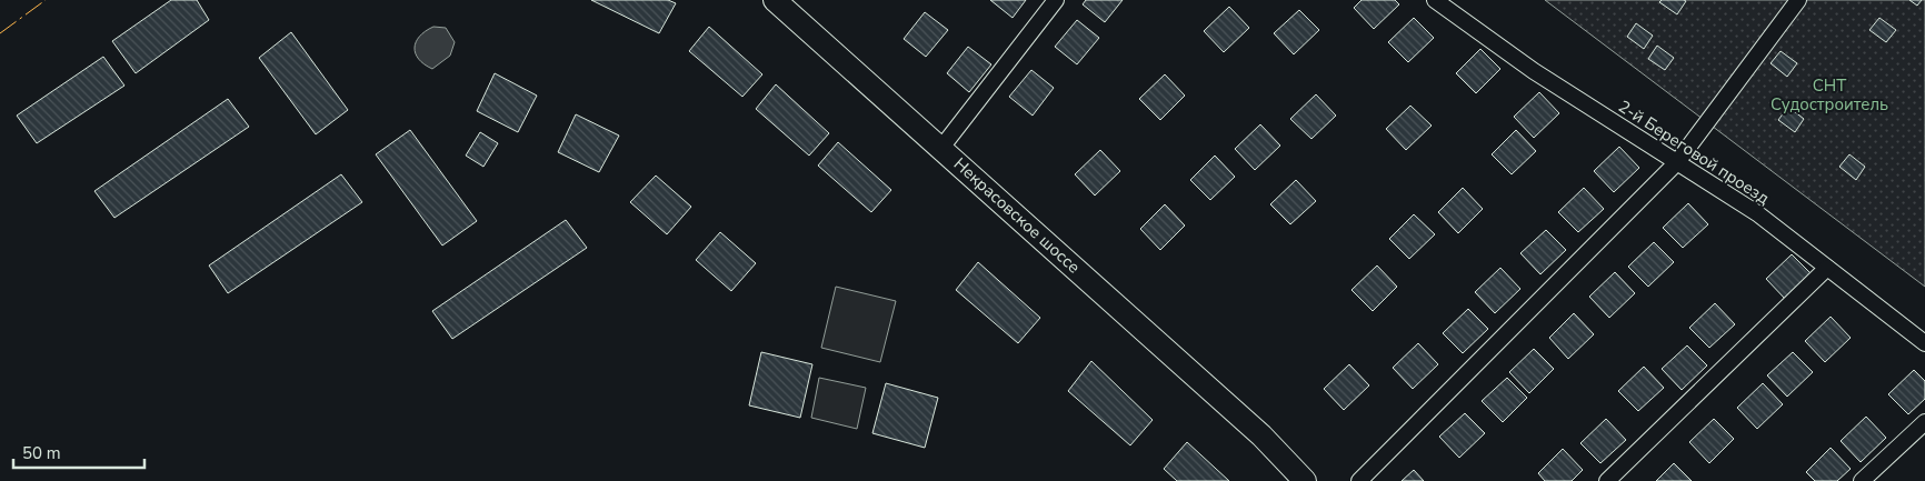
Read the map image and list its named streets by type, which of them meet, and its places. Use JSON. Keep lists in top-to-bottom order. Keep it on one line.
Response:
{"streets":{"main road":["Некрасовское шоссе"],"street":["2-й Береговой проезд"]},"parks":["СНТ Судостроитель"],"scale_bar":"50 m"}
